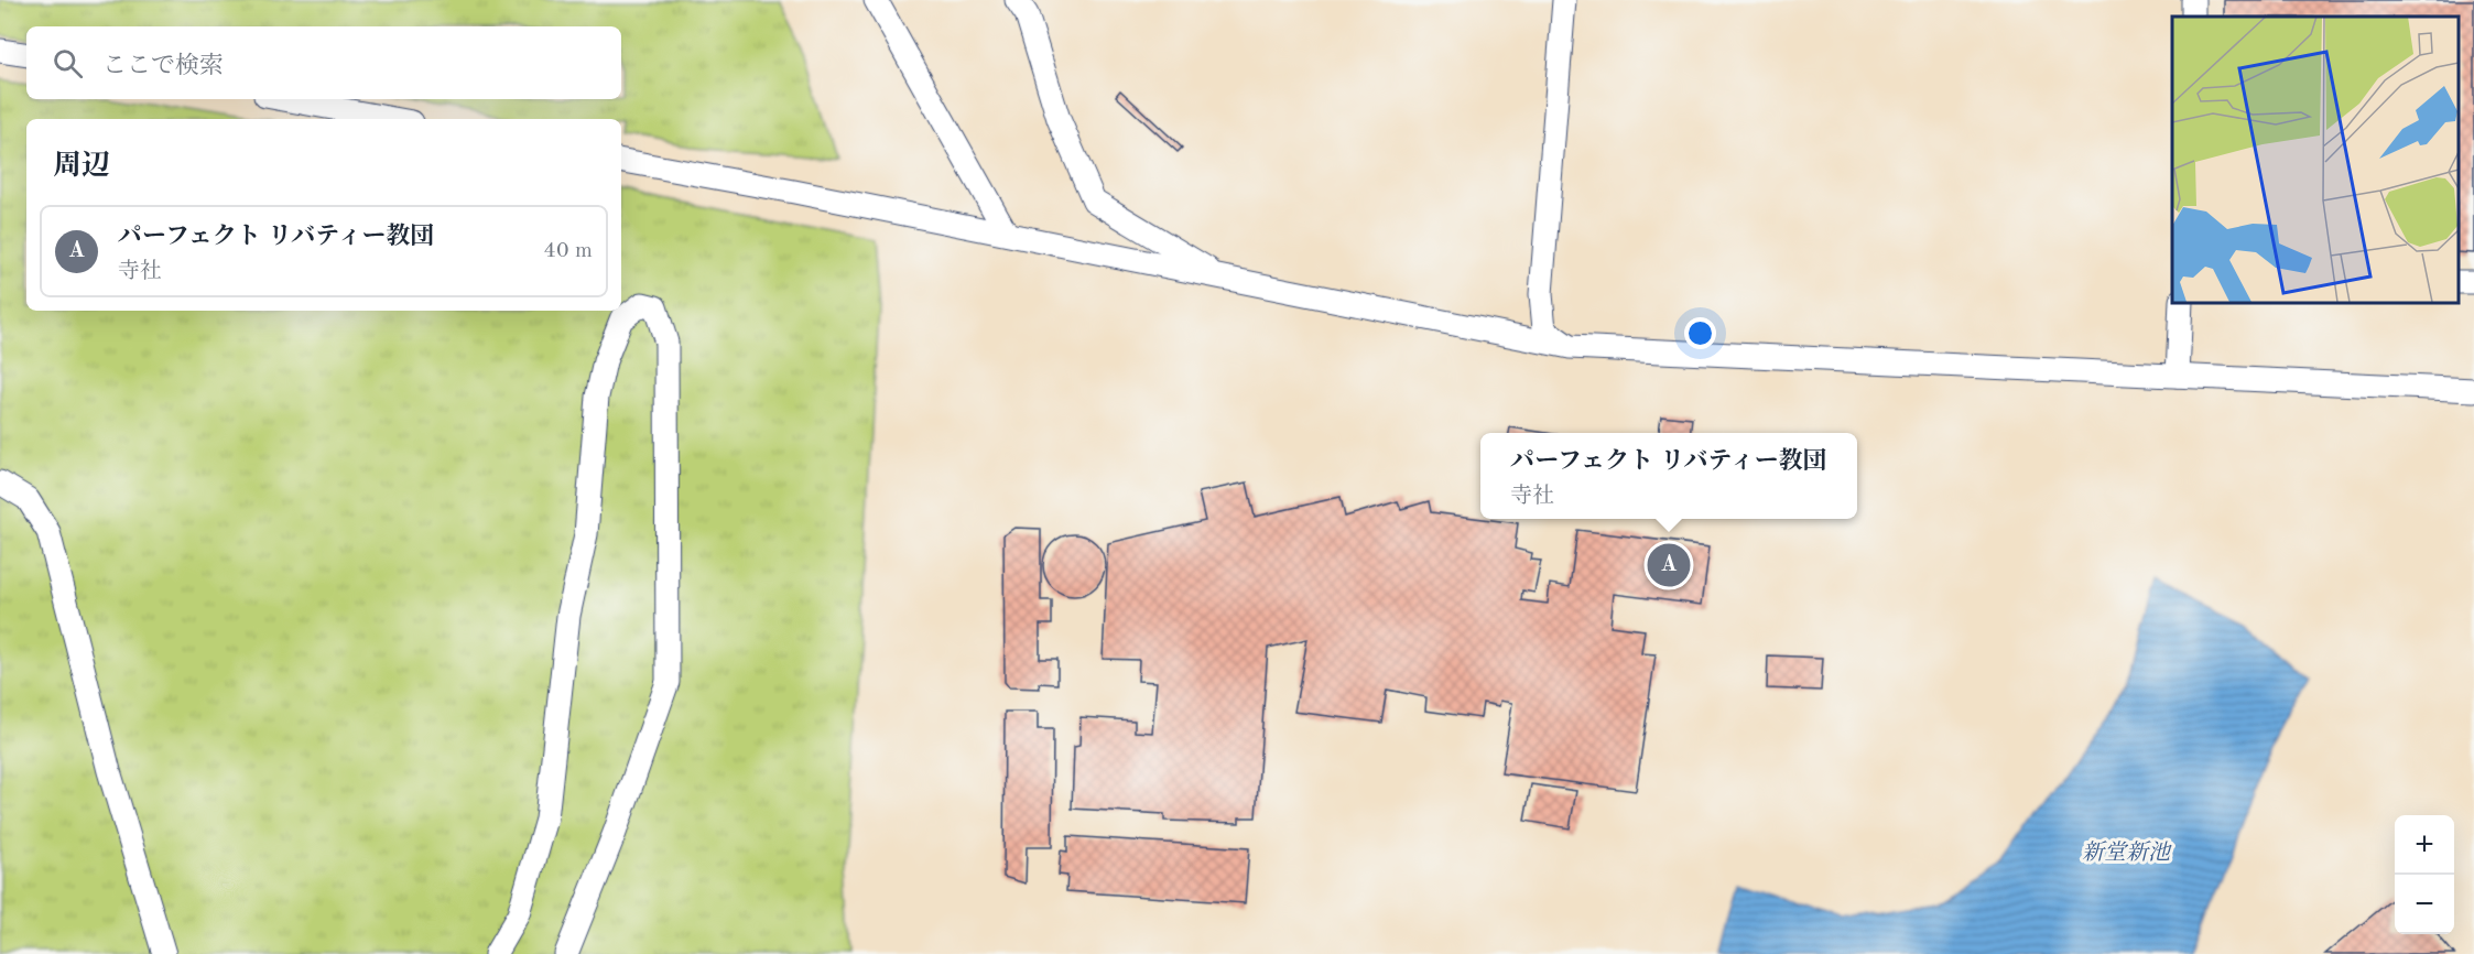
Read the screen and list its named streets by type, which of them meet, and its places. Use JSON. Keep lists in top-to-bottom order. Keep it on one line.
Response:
{"water":["新堂新池"],"page":{"search":"ここで検索","heading":"周辺","list":[{"mark":"A","name":"パーフェクト リバティー教団","note":"寺社","value":"40 m"}],"popup":["パーフェクト リバティー教団","寺社"],"pins":"A","map_buttons":["+","−"]}}
